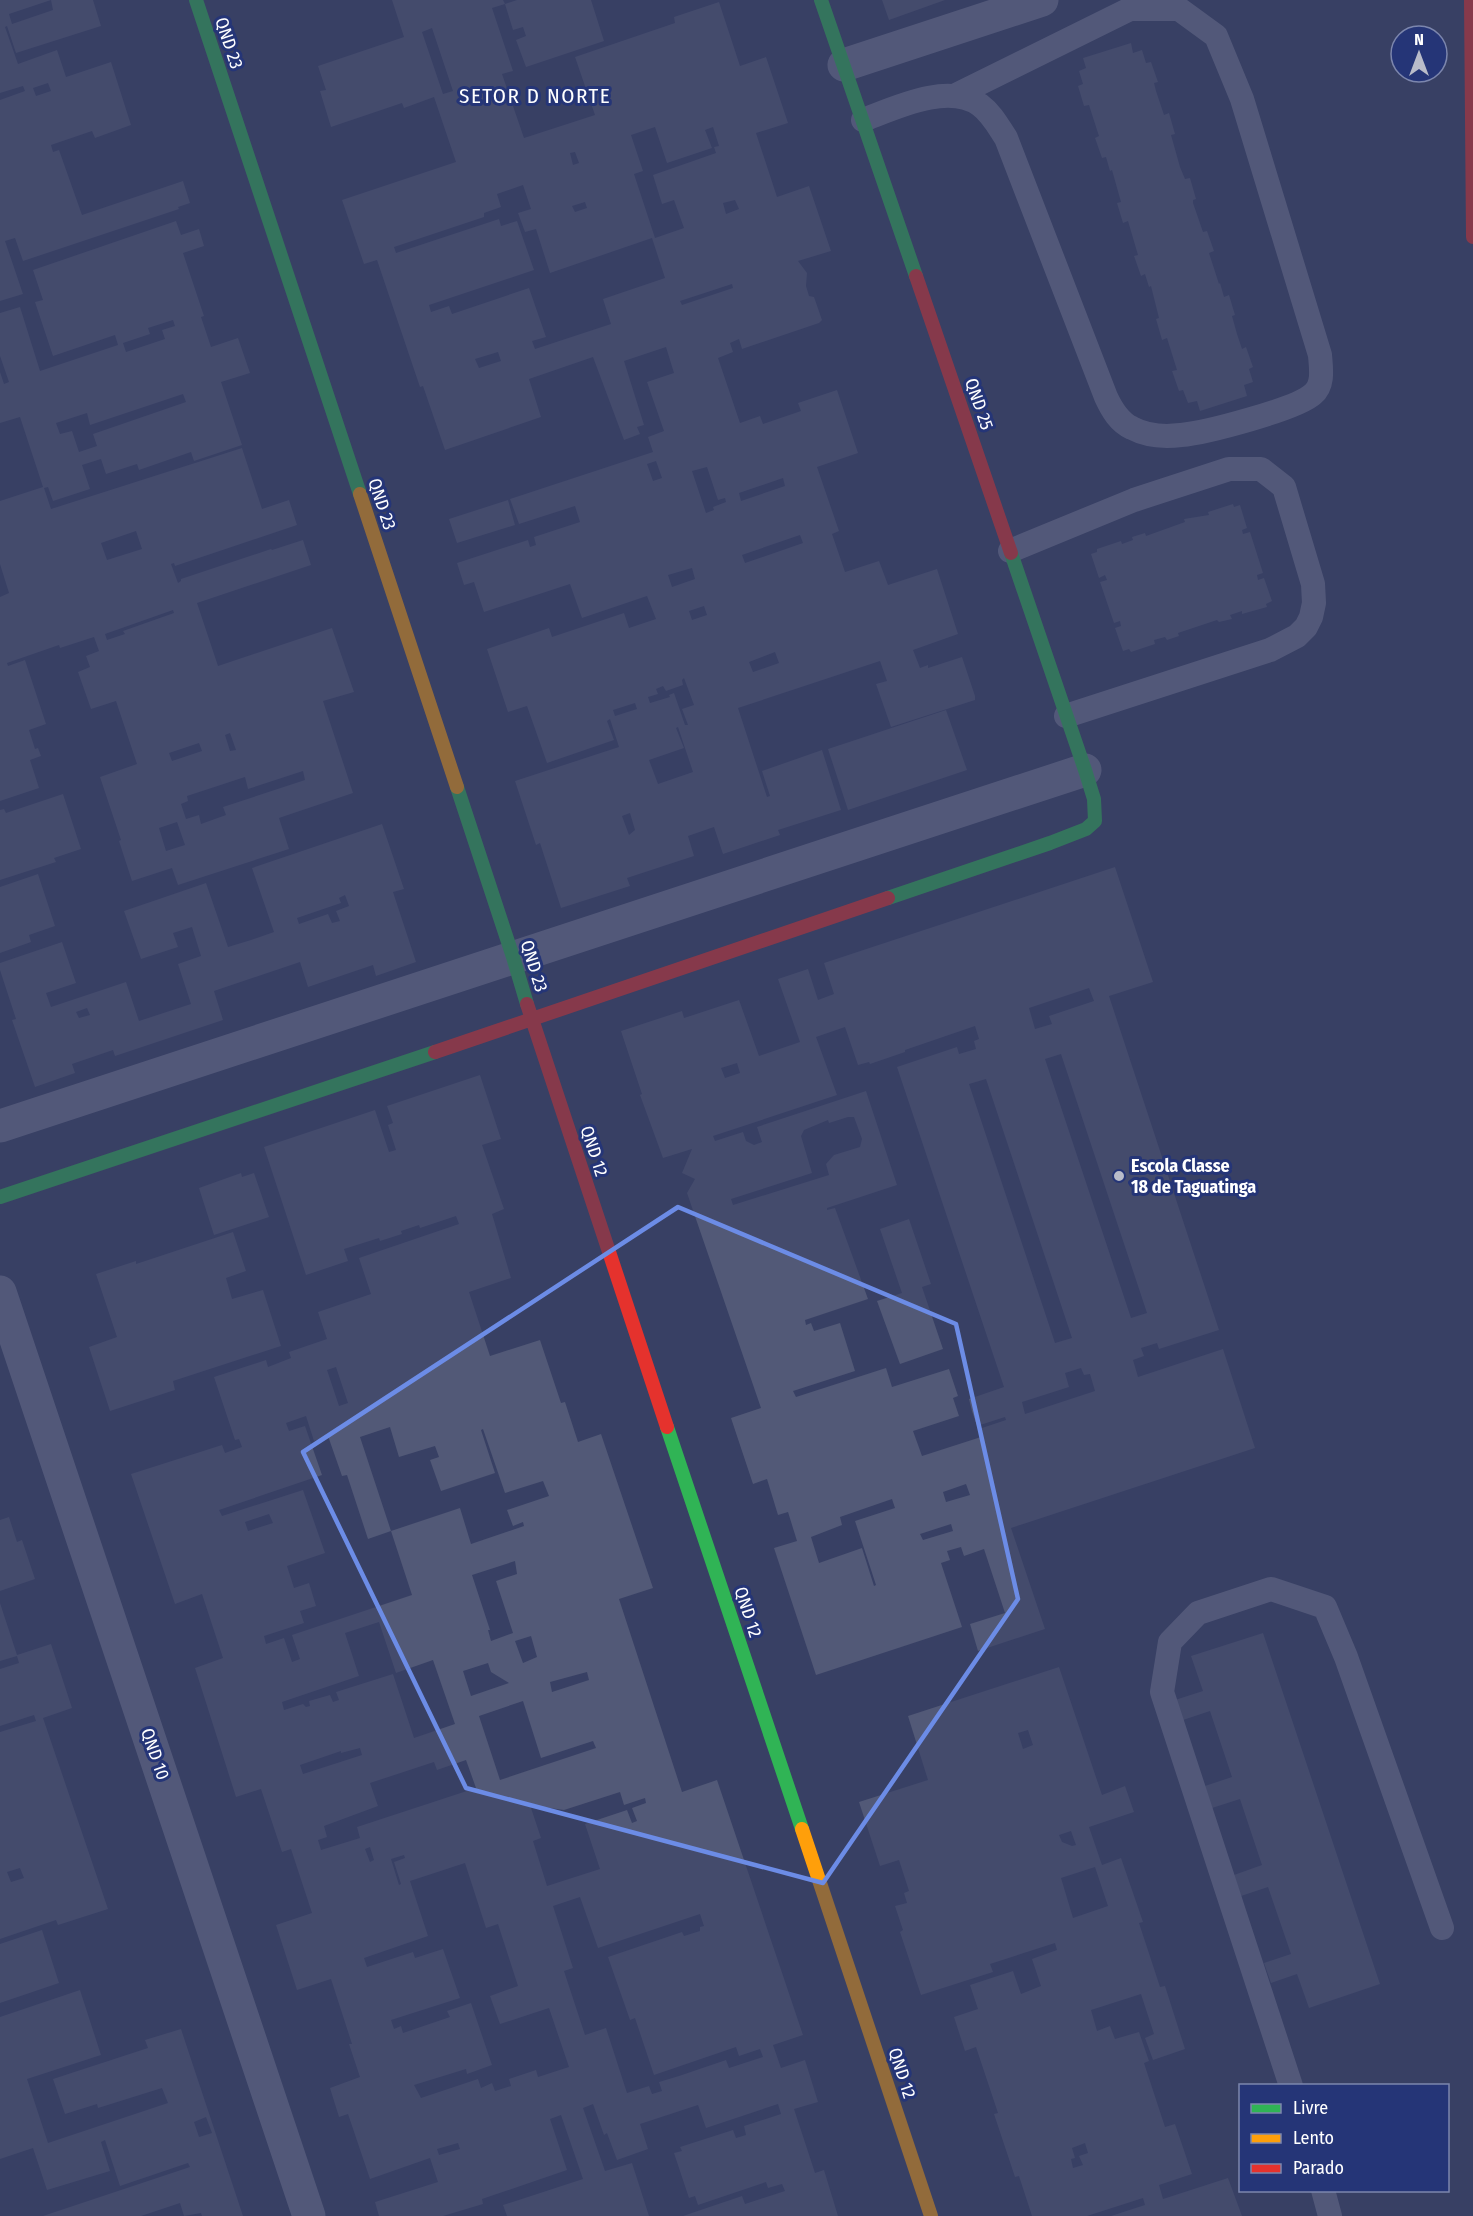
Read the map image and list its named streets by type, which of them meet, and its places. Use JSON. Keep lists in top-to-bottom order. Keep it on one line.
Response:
{"streets":{"main road":["QND 23","QND 25","QND 12"],"street":["QND 10"]},"crossings":[["QND 23","QND 25"],["QND 23","QND 12"],["QND 25","QND 12"]],"districts":["SETOR D NORTE"],"places":["Escola Classe 18 de Taguatinga"],"legend":["Livre","Lento","Parado"],"north":"top"}
